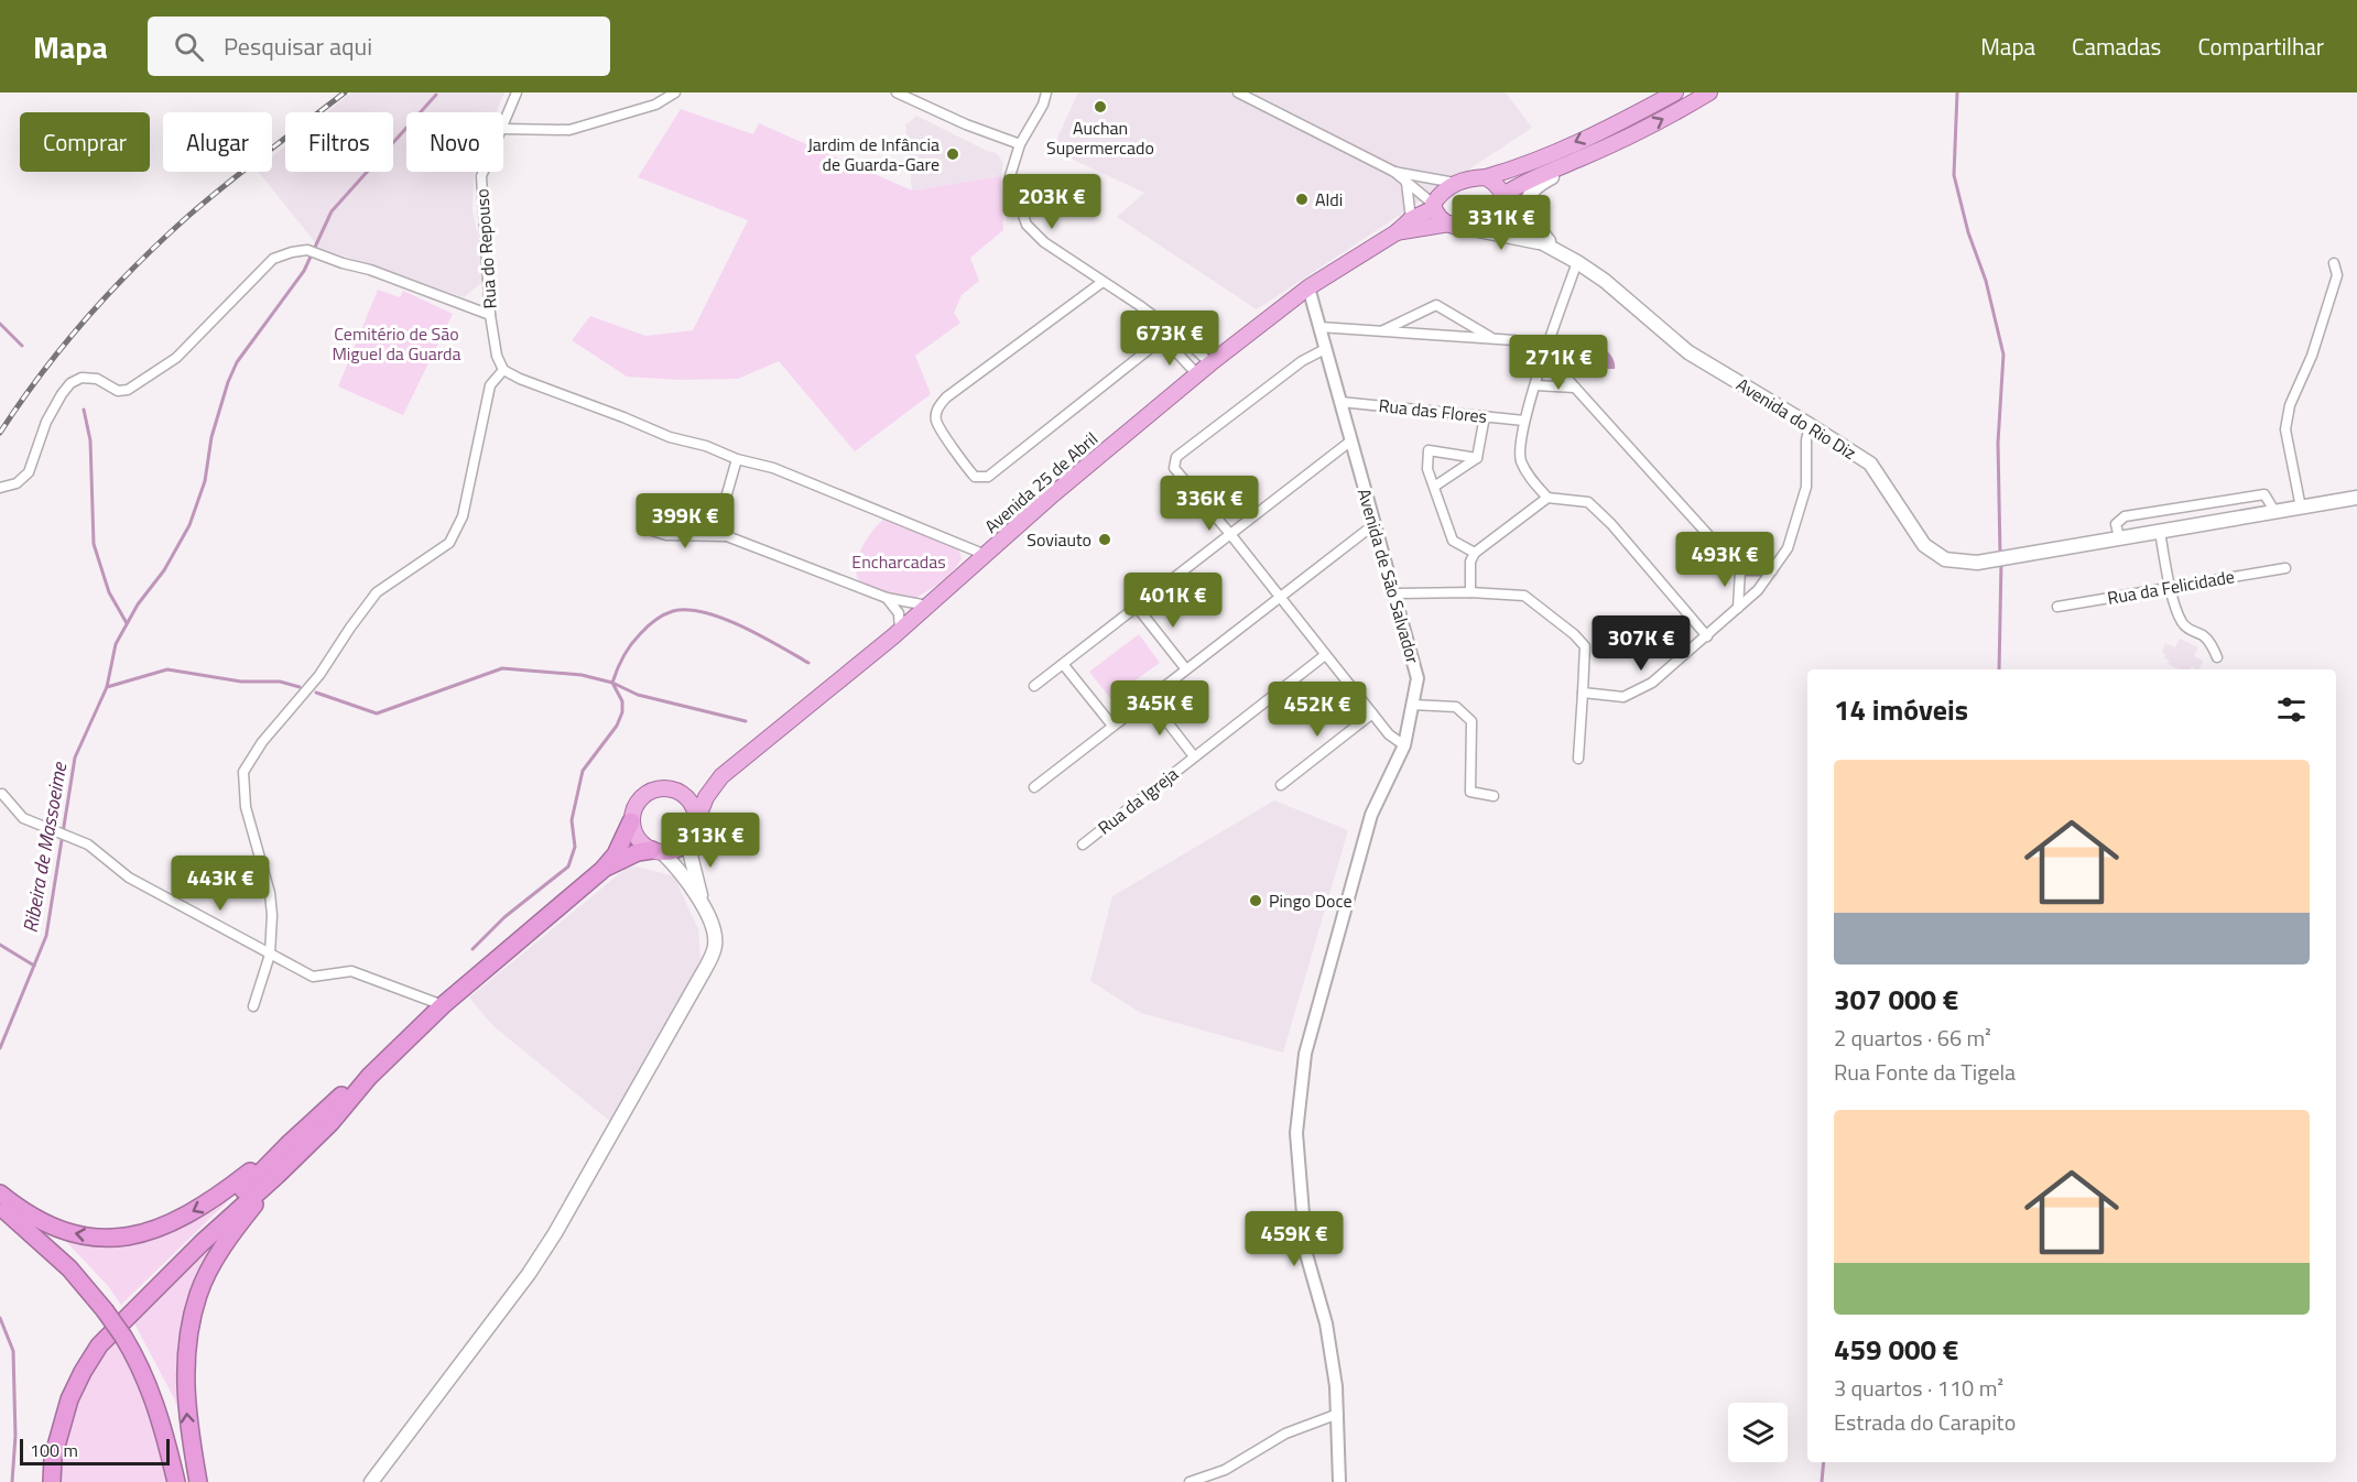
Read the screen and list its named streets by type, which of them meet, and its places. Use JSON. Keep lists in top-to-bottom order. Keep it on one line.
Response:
{"streets":{"highway":["Avenida 25 de Abril"],"main road":["Avenida do Rio Diz"],"street":["Rua do Repouso","Rua das Flores","Avenida de São Salvador","Rua da Felicidade","Rua da Igreja"]},"crossings":[["Rua das Flores","Avenida de São Salvador"],["Avenida do Rio Diz","Avenida 25 de Abril"],["Avenida 25 de Abril","Avenida de São Salvador"]],"water":["Ribeira de Massoeime"],"parks":["Cemitério de São Miguel da Guarda","Encharcadas"],"places":["Auchan Supermercado","Jardim de Infância de Guarda-Gare","Aldi","Soviauto","Pingo Doce"],"scale_bar":"100 m","page":{"header":"Mapa","search":"Pesquisar aqui","nav":["Mapa","Camadas","Compartilhar"],"chip":["Comprar","Alugar","Filtros","Novo"],"price":["203K €","331K €","673K €","271K €","336K €","399K €","493K €","401K €","307K €","345K €","452K €","313K €","443K €","459K €"],"heading":"14 imóveis","list":[{"name":"307 000 €","note":"2 quartos · 66 m² · Rua Fonte da Tigela"},{"name":"459 000 €","note":"3 quartos · 110 m² · Estrada do Carapito"}],"scale":"100 m"}}
